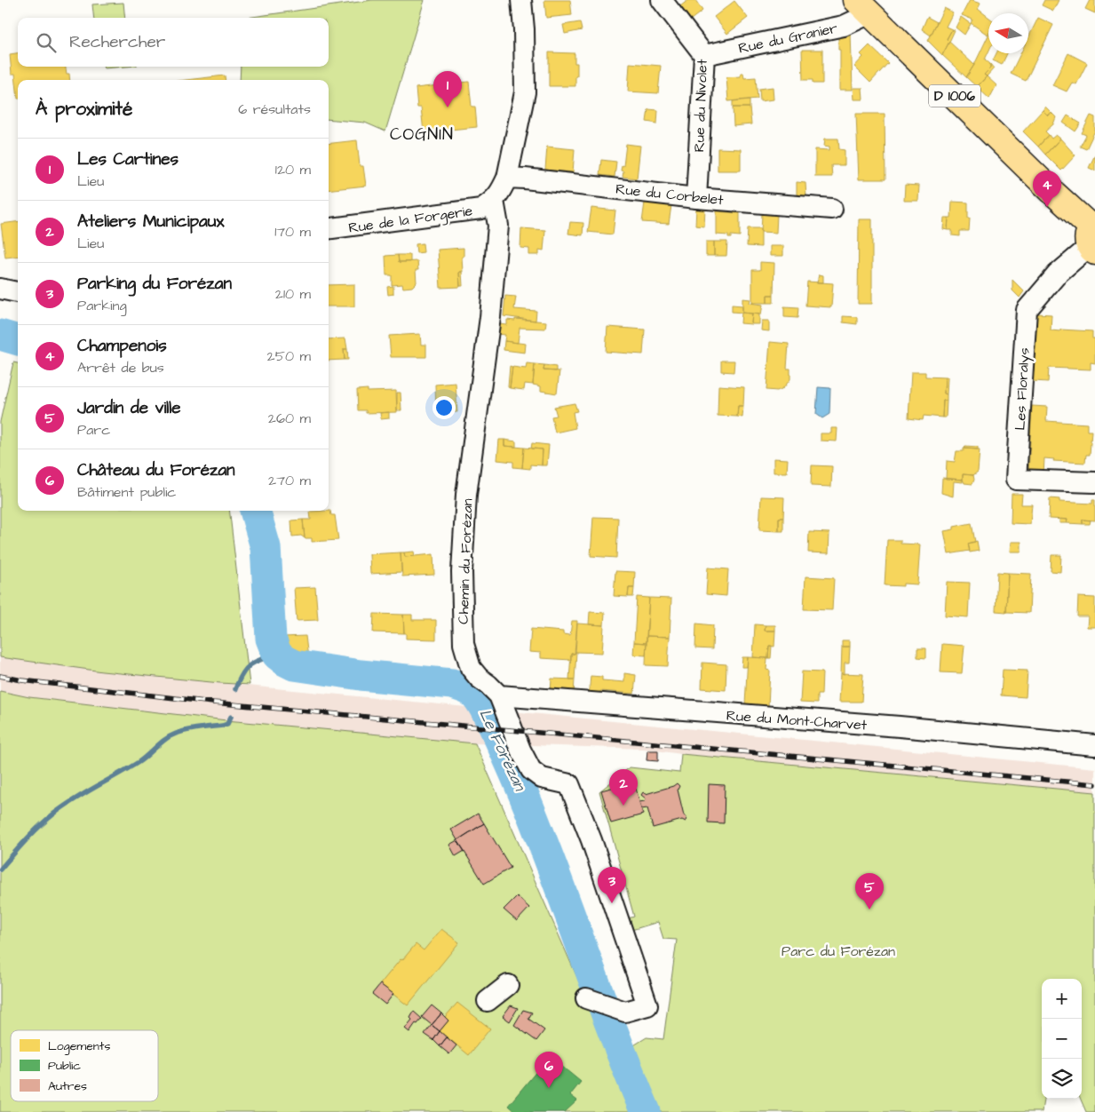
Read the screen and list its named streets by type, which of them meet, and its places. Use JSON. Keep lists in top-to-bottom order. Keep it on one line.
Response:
{"streets":{"main road":["D 1006"],"street":["Rue du Granier","Rue du Nivolet","Rue du Corbelet","Rue de la Forgerie","Les Floralys","Chemin du Forézan","Rue du Mont-Charvet"]},"crossings":[["Rue du Granier","D 1006"],["Rue du Granier","Rue du Nivolet"],["D 1006","Les Floralys"],["Rue du Nivolet","Rue du Corbelet"],["Rue de la Forgerie","Chemin du Forézan"],["Chemin du Forézan","Rue du Mont-Charvet"]],"districts":["COGNIN"],"water":["Le Forézan"],"parks":["Parc du Forézan"],"legend":["Logements","Public","Autres"],"north":"left","page":{"search":"Rechercher","pins":["1","4","2","3","5","6"],"heading":["À proximité","6 résultats"],"list":[{"mark":"1","name":"Les Cartines","note":"Lieu","value":"120 m"},{"mark":"2","name":"Ateliers Municipaux","note":"Lieu","value":"170 m"},{"mark":"3","name":"Parking du Forézan","note":"Parking","value":"210 m"},{"mark":"4","name":"Champenois","note":"Arrêt de bus","value":"250 m"},{"mark":"5","name":"Jardin de ville","note":"Parc","value":"260 m"},{"mark":"6","name":"Château du Forézan","note":"Bâtiment public","value":"270 m"}],"map_buttons":["+","−"]}}
